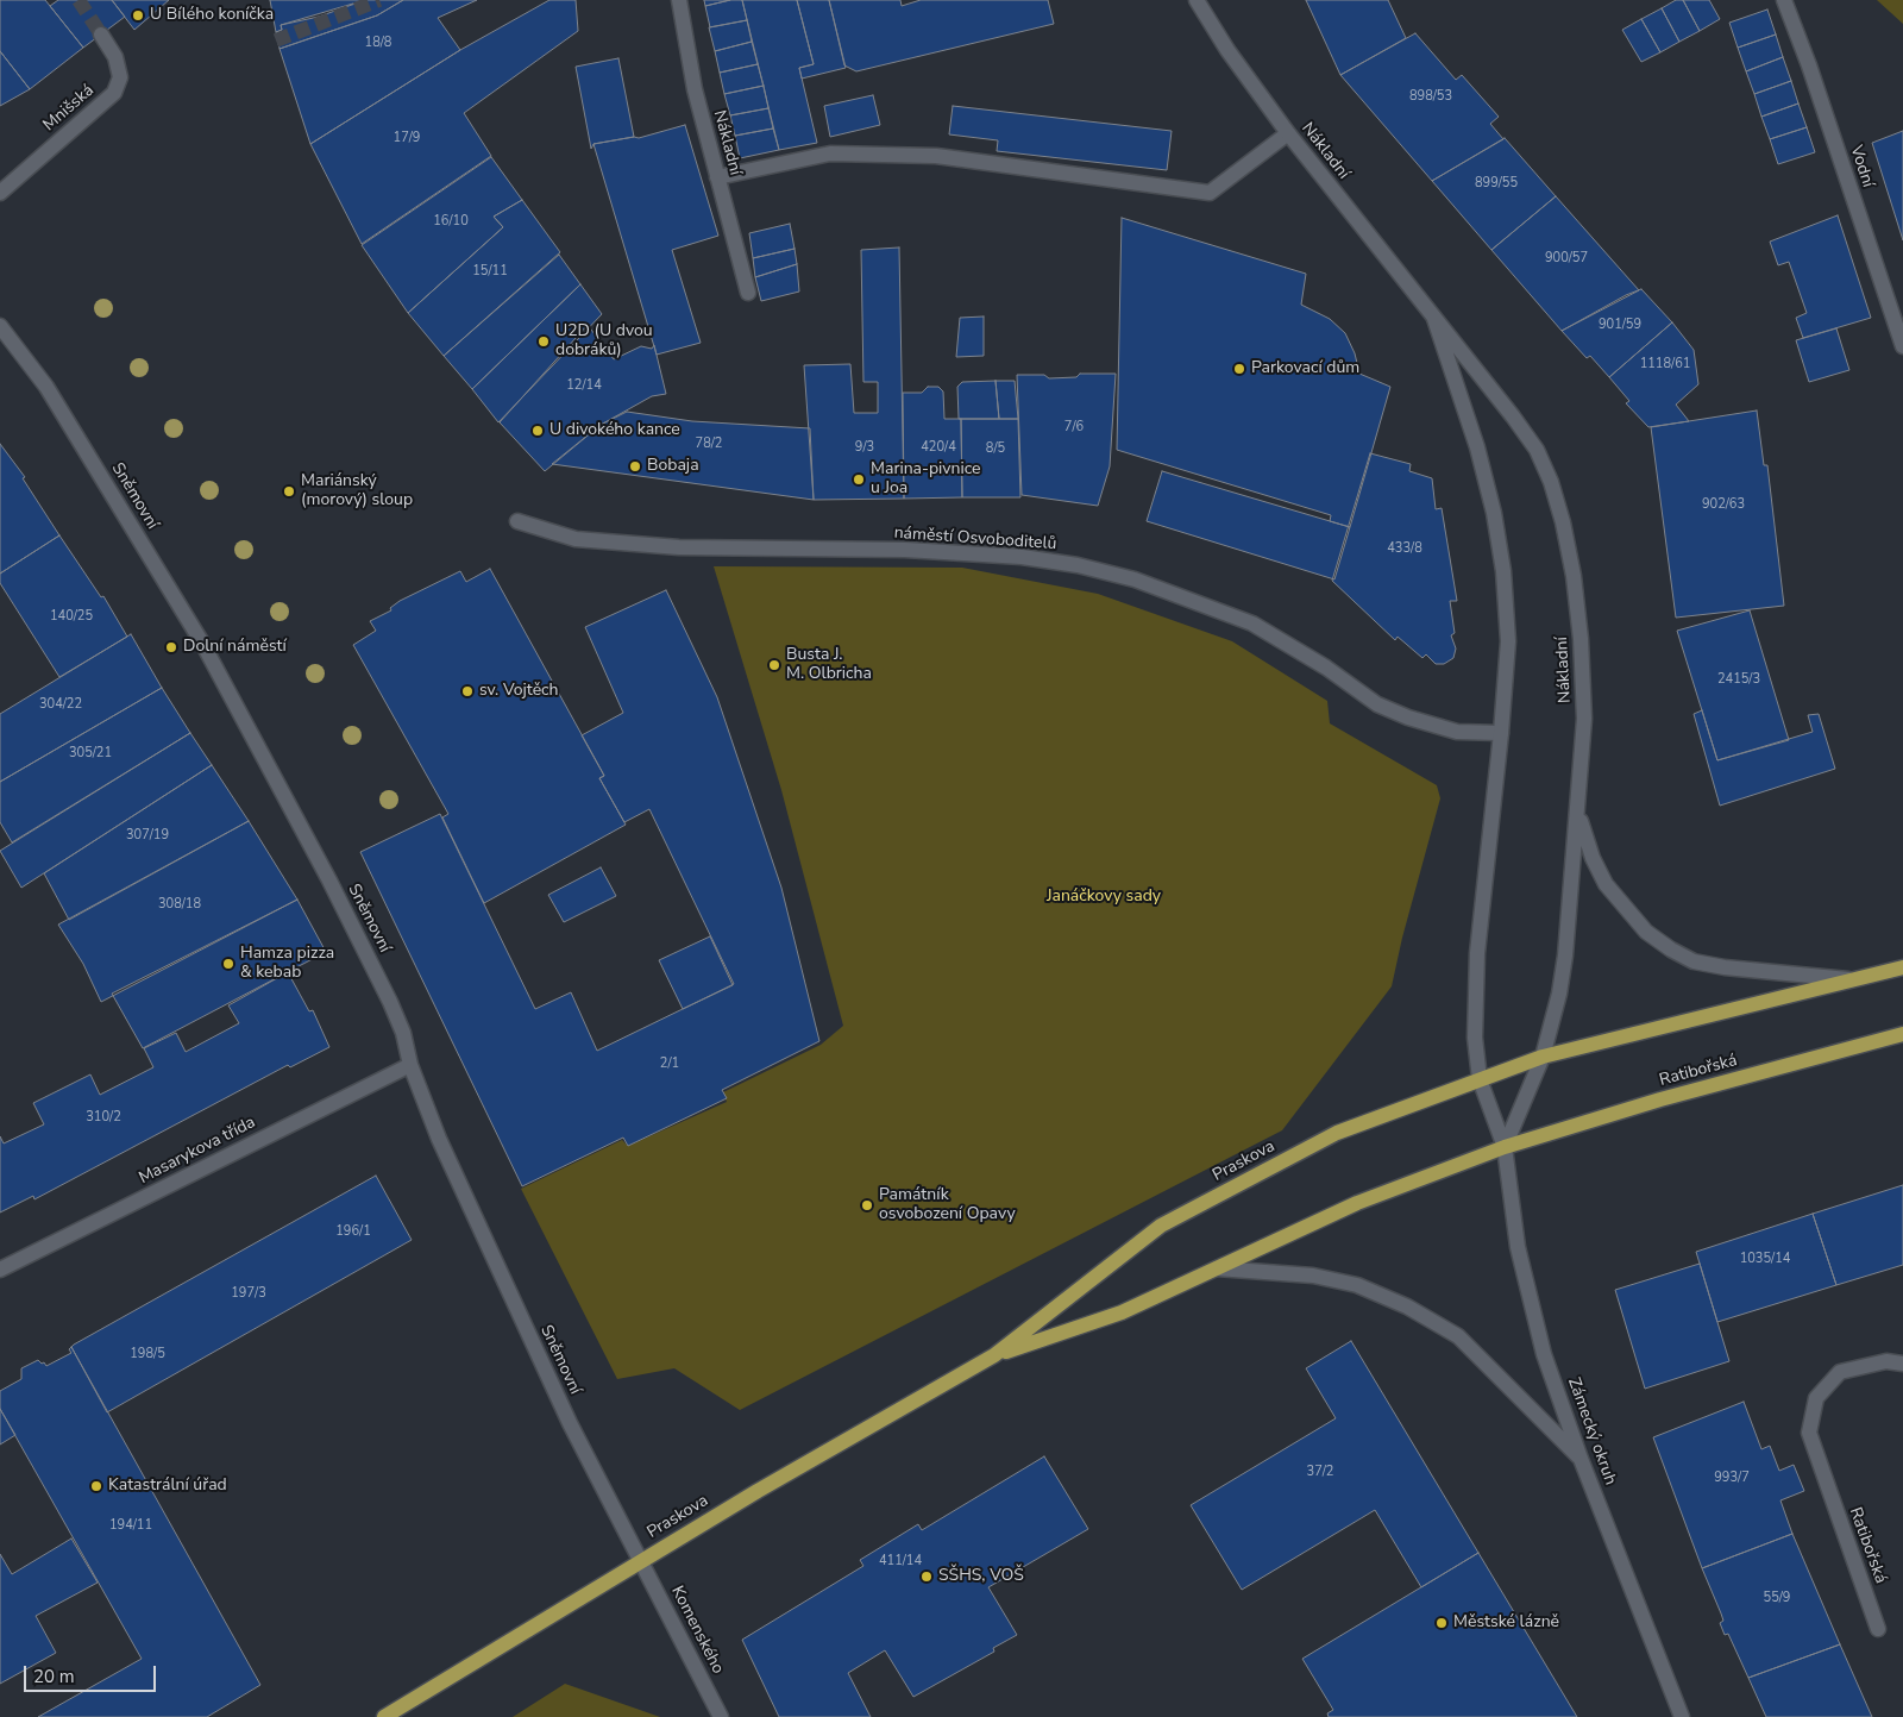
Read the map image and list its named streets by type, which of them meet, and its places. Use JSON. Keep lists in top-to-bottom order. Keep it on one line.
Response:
{"streets":{"main road":["Ratibořská","Praskova"],"street":["Mnišská","Nákladní","Vodní","Sněmovní","náměstí Osvoboditelů","Masarykova třída","Zámecký okruh","Komenského"]},"crossings":[["Nákladní","náměstí Osvoboditelů"],["Nákladní","Ratibořská"],["Nákladní","Praskova"],["Nákladní","Zámecký okruh"],["Sněmovní","Masarykova třída"],["Sněmovní","Praskova"],["Sněmovní","Komenského"],["Ratibořská","Praskova"],["Ratibořská","Zámecký okruh"],["Praskova","Zámecký okruh"],["Praskova","Komenského"]],"parks":["Janáčkovy sady"],"places":["U Bílého koníčka","U2D (U dvou dobráků)","Parkovací dům","U divokého kance","Bobaja","Marina-pivnice u Joa","Mariánský (morový) sloup","Dolní náměstí","Busta J. M. Olbricha","sv. Vojtěch","Hamza pizza & kebab","Památník osvobození Opavy","Katastrální úřad","SŠHS, VOŠ","Městské lázně"],"house_numbers":["18/8","898/53","17/9","899/55","16/10","900/57","15/11","901/59","1118/61","12/14","7/6","78/2","9/3","420/4","8/5","902/63","433/8","140/25","2415/3","304/22","305/21","307/19","308/18","2/1","310/2","196/1","1035/14","197/3","198/5","37/2","993/7","194/11","411/14","55/9"],"scale_bar":"20 m"}
